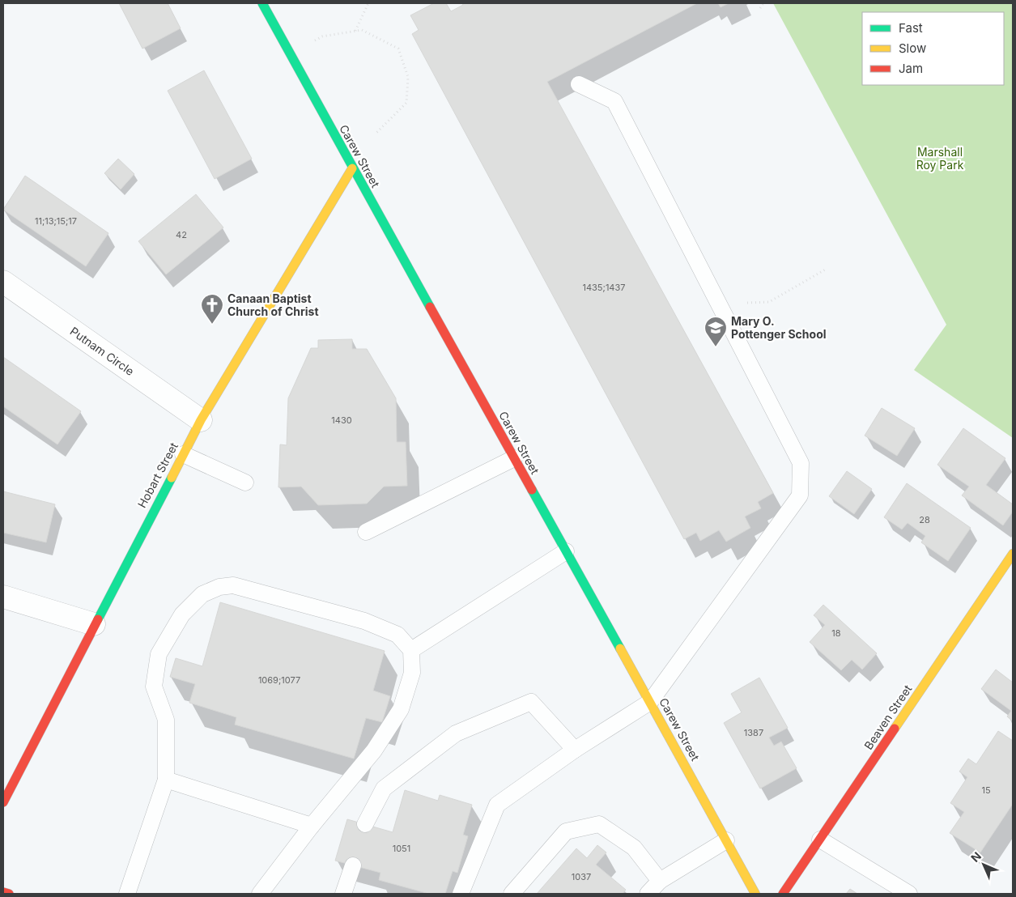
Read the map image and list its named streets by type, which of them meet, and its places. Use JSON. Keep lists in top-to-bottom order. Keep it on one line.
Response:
{"streets":{"street":["Carew Street","Putnam Circle","Hobart Street","Beaven Street"]},"crossings":[["Carew Street","Hobart Street"],["Putnam Circle","Hobart Street"]],"parks":["Marshall Roy Park"],"places":{"church":["Canaan Baptist Church of Christ"],"school or university":["Mary O. Pottenger School"]},"house_numbers":["11;13;15;17","42","1435;1437","1430","28","18","1069;1077","1387","15","1051","1037"],"legend":["Fast","Slow","Jam"],"north":"top left"}
